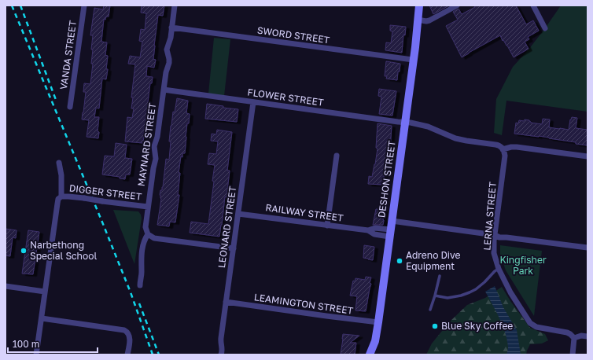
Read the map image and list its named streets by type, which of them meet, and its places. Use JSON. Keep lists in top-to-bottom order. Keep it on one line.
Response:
{"streets":{"street":["SWORD STREET","VANDA STREET","FLOWER STREET","MAYNARD STREET","DESHON STREET","DIGGER STREET","RAILWAY STREET","LERNA STREET","LEONARD STREET","LEAMINGTON STREET"]},"crossings":[["SWORD STREET","MAYNARD STREET"],["SWORD STREET","DESHON STREET"],["FLOWER STREET","MAYNARD STREET"],["FLOWER STREET","DESHON STREET"],["FLOWER STREET","LERNA STREET"],["FLOWER STREET","LEONARD STREET"],["MAYNARD STREET","DIGGER STREET"],["DESHON STREET","RAILWAY STREET"],["DESHON STREET","LEAMINGTON STREET"],["RAILWAY STREET","LEONARD STREET"],["LEONARD STREET","LEAMINGTON STREET"]],"parks":["Kingfisher Park"],"places":["Narbethong Special School","Adreno Dive Equipment","Blue Sky Coffee"],"scale_bar":"100 m"}
